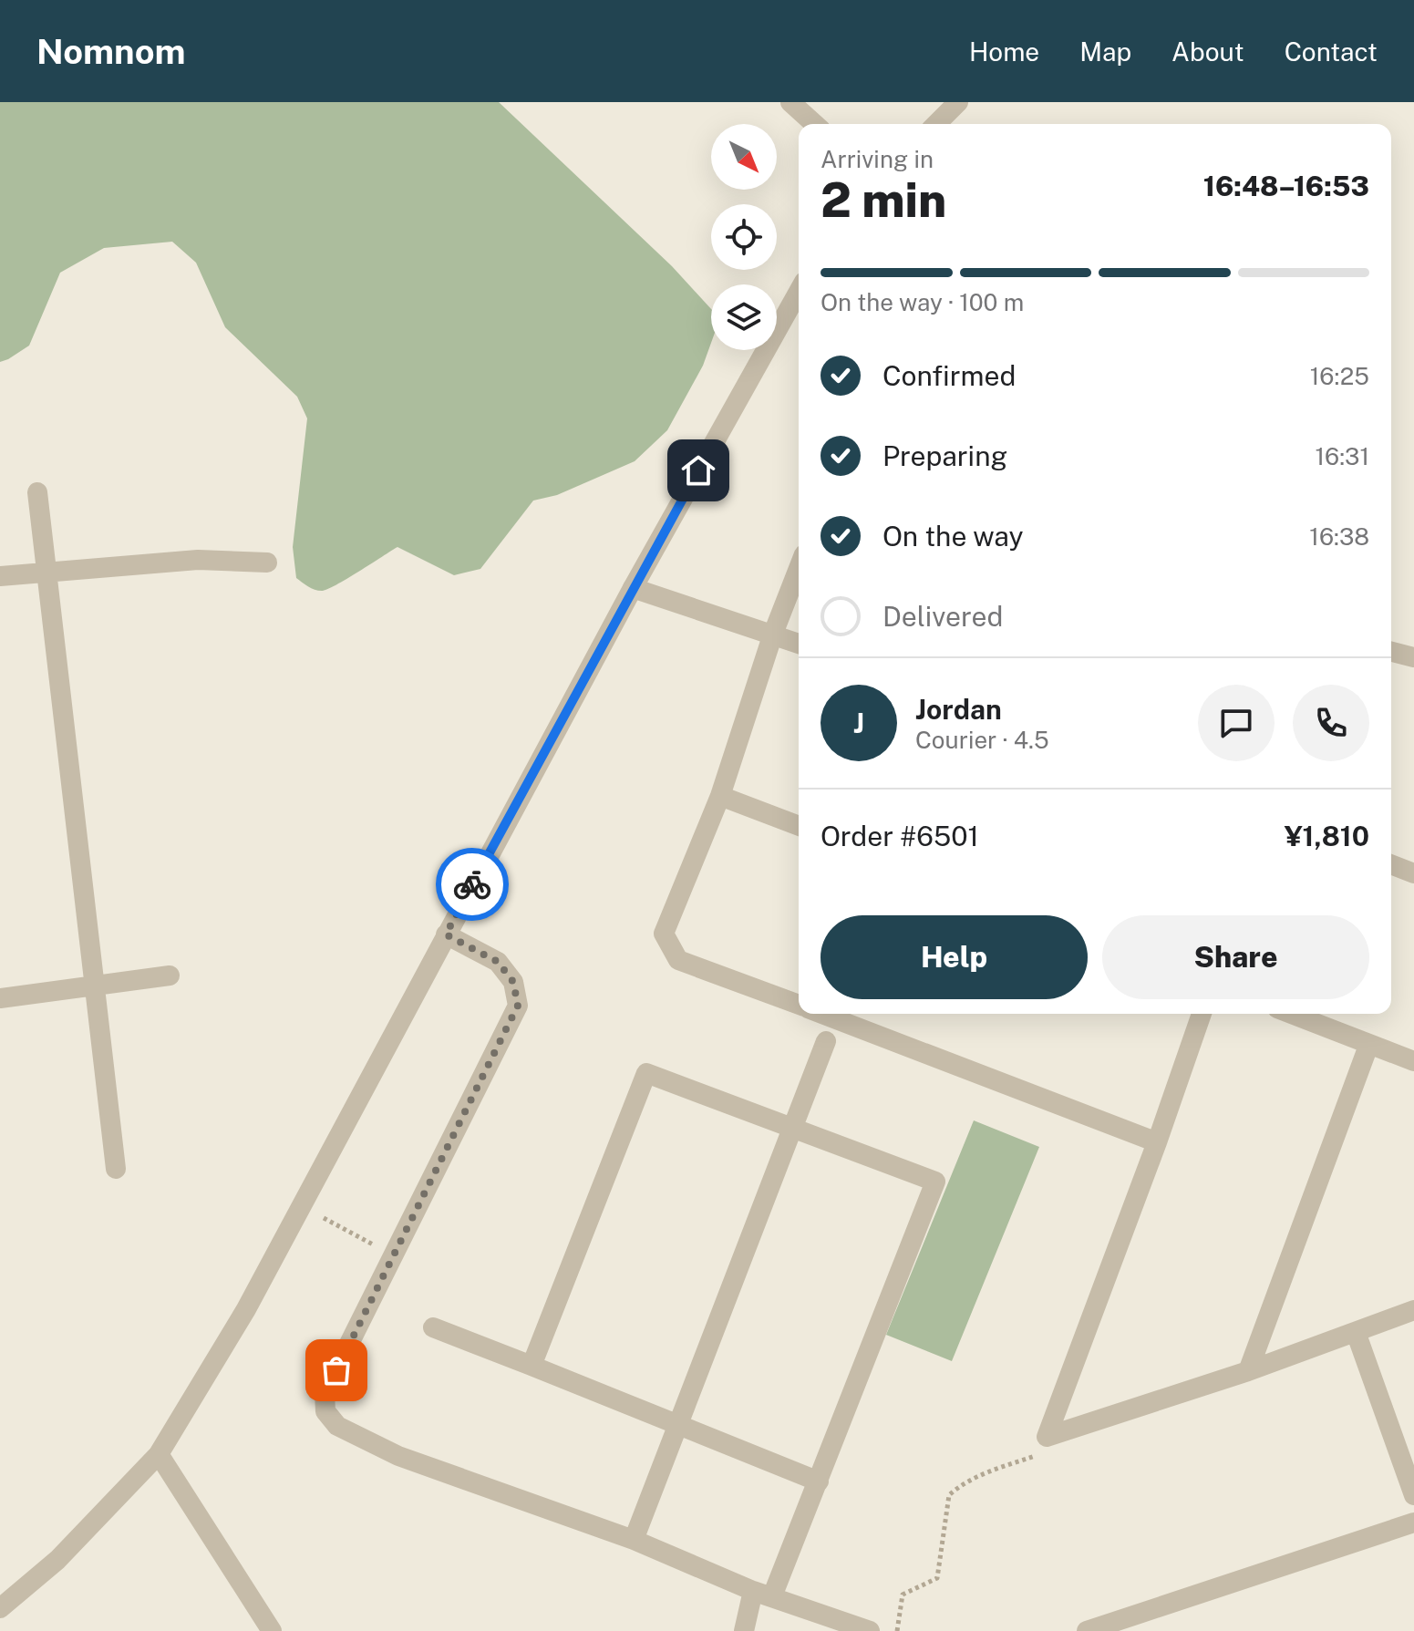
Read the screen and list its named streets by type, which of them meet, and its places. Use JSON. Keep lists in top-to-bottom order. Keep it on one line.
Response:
{"north":"bottom right","page":{"header":"Nomnom","nav":["Home","Map","About","Contact"],"heading":["2 min","Arriving in","16:48–16:53"],"panel":["Jordan","Courier · 4.5","Order #6501","¥1,810"],"bar":"On the way · 100 m","list":[["Confirmed","16:25"],["Preparing","16:31"],["On the way","16:38"],"Delivered"],"round":"J","buttons":["Help","Share"]}}
